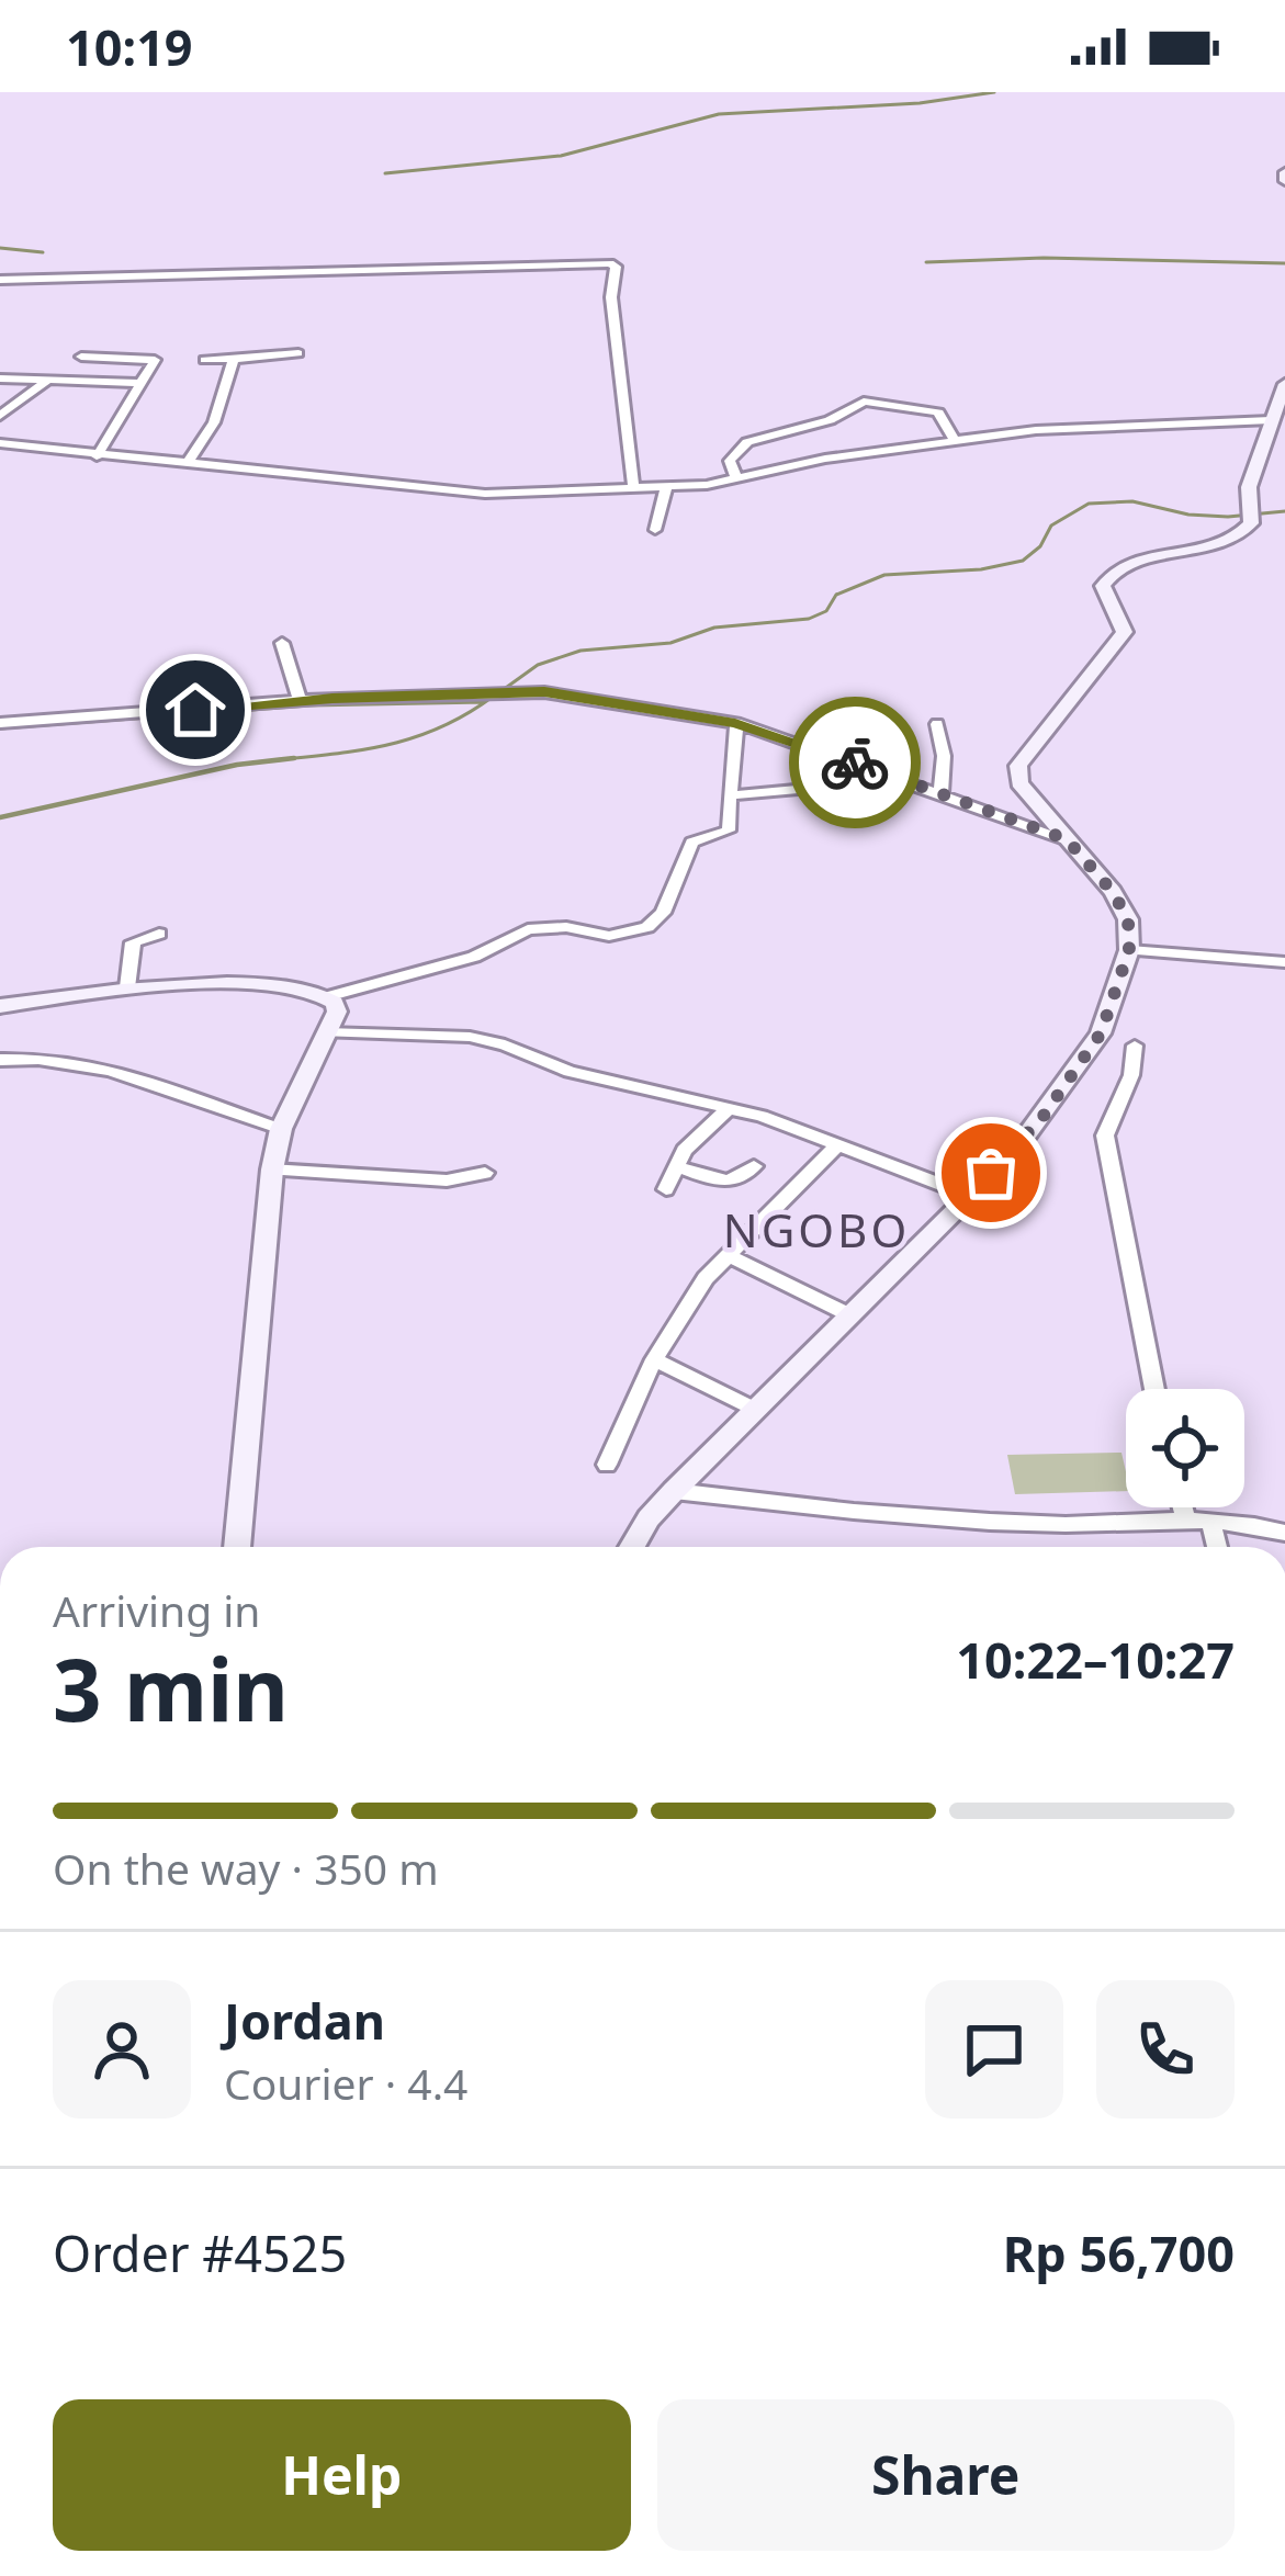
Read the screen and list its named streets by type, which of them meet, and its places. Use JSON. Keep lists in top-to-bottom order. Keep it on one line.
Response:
{"districts":["NGOBO"],"page":{"status":"10:19","heading":["3 min","Arriving in","10:22–10:27"],"panel":["Jordan","Courier · 4.4","Order #4525","Rp 56,700"],"bar":"On the way · 350 m","buttons":["Help","Share"]}}
